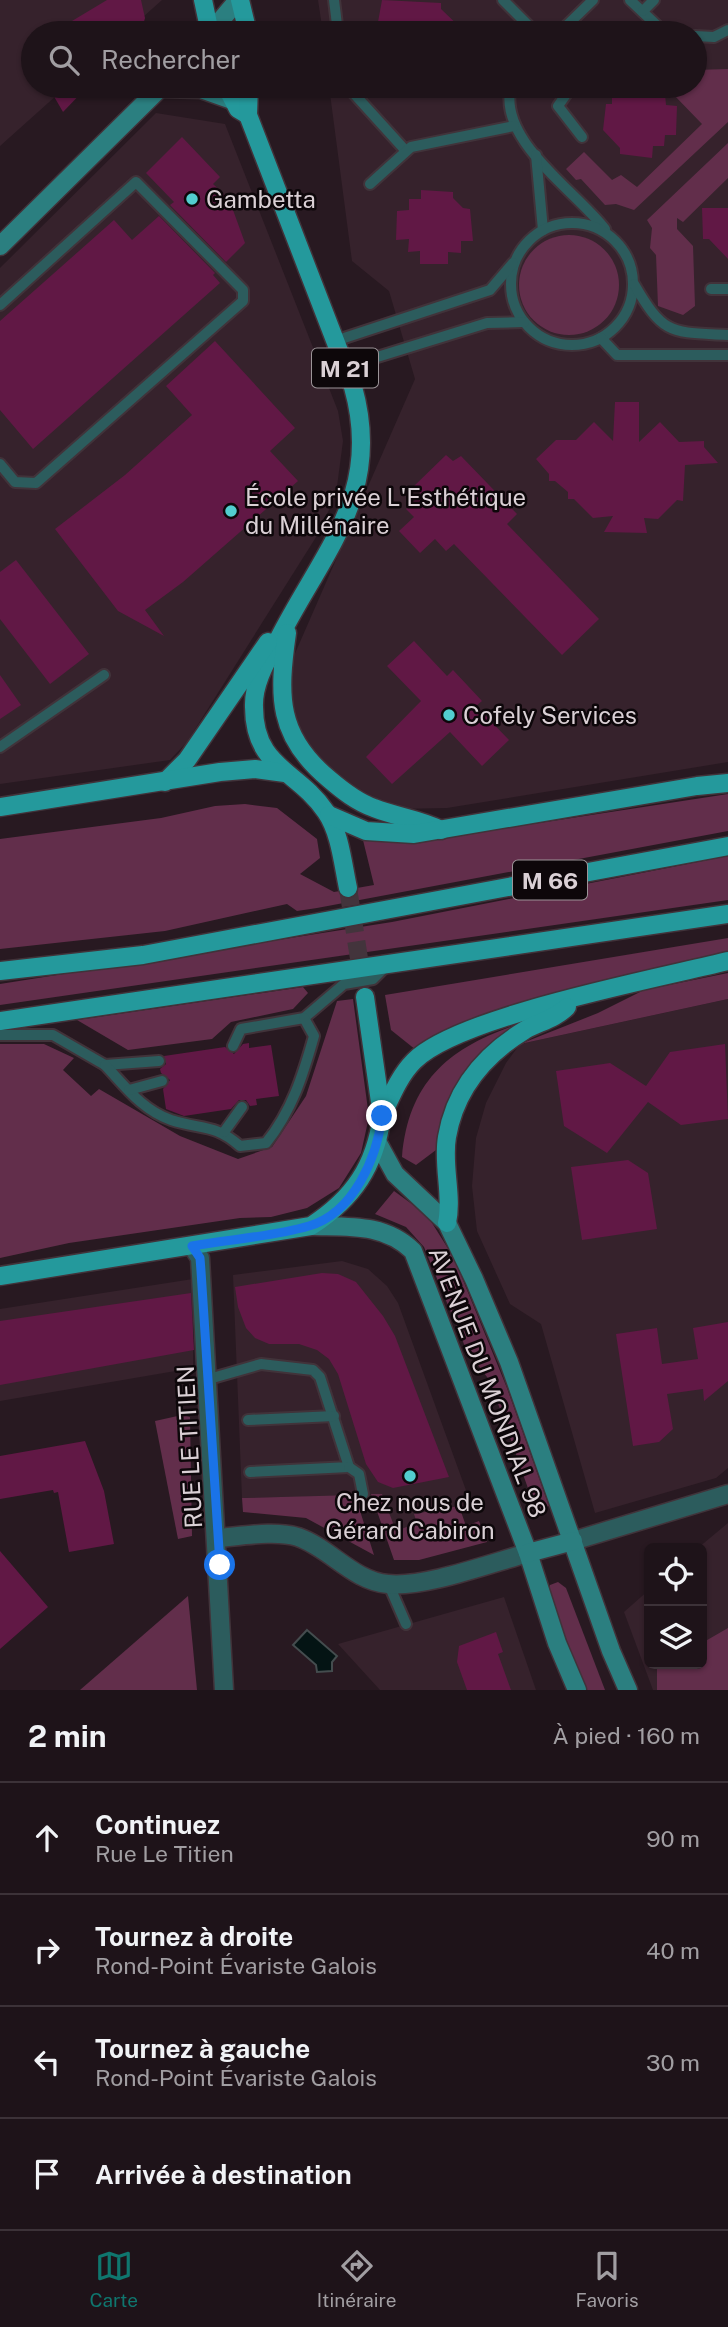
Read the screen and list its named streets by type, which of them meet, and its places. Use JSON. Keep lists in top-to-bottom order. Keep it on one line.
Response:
{"streets":{"main road":["M 21","M 66","AVENUE DU MONDIAL 98"],"street":["RUE LE TITIEN"]},"places":["Gambetta","École privée L'Esthétique du Millénaire","Cofely Services","Chez nous de Gérard Cabiron"],"page":{"search":"Rechercher","heading":["2 min","À pied · 160 m"],"list":[["Continuez","Rue Le Titien","90 m"],["Tournez à droite","Rond-Point Évariste Galois","40 m"],["Tournez à gauche","Rond-Point Évariste Galois","30 m"],"Arrivée à destination"],"nav":["Carte","Itinéraire","Favoris"]}}
